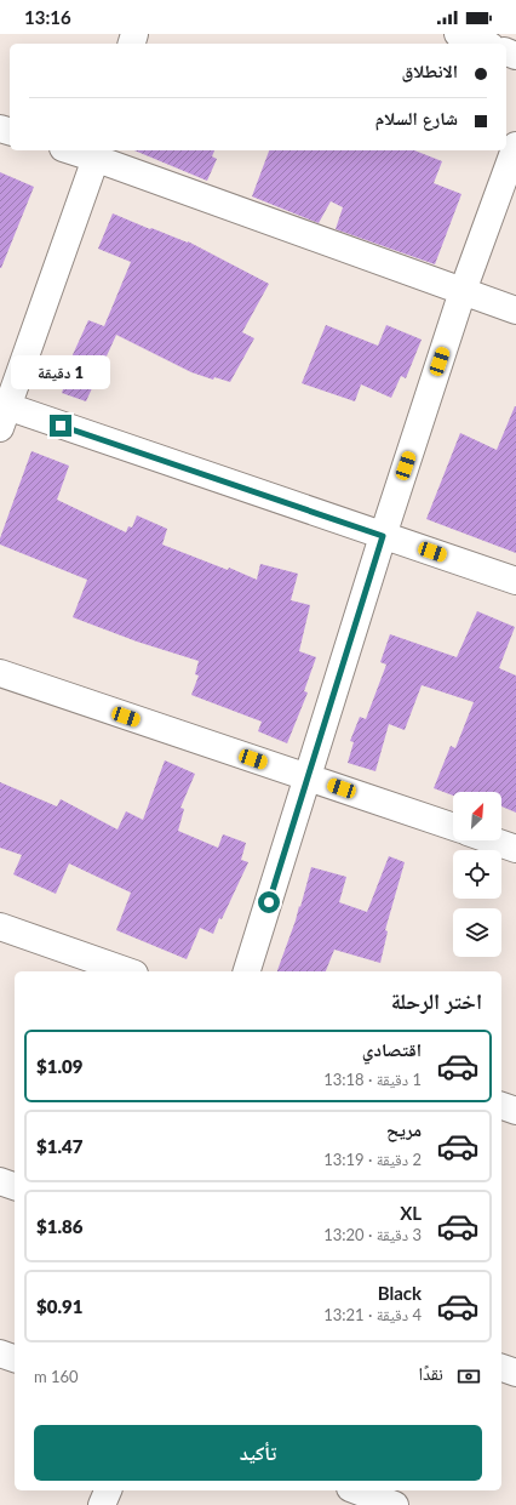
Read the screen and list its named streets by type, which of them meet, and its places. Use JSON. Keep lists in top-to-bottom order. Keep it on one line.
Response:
{"north":"top right","page":{"status":"13:16","banner":["الانطلاق","شارع السلام"],"bubble":"1 دقيقة","heading":"اختر الرحلة","list":[{"name":"اقتصادي","note":"1 دقيقة · 13:18","value":"$1.09"},{"name":"مريح","note":"2 دقيقة · 13:19","value":"$1.47"},{"name":"XL","note":"3 دقيقة · 13:20","value":"$1.86"},{"name":"Black","note":"4 دقيقة · 13:21","value":"$0.91"}],"pay":["نقدًا","160 m"],"buttons":"تأكيد"}}
